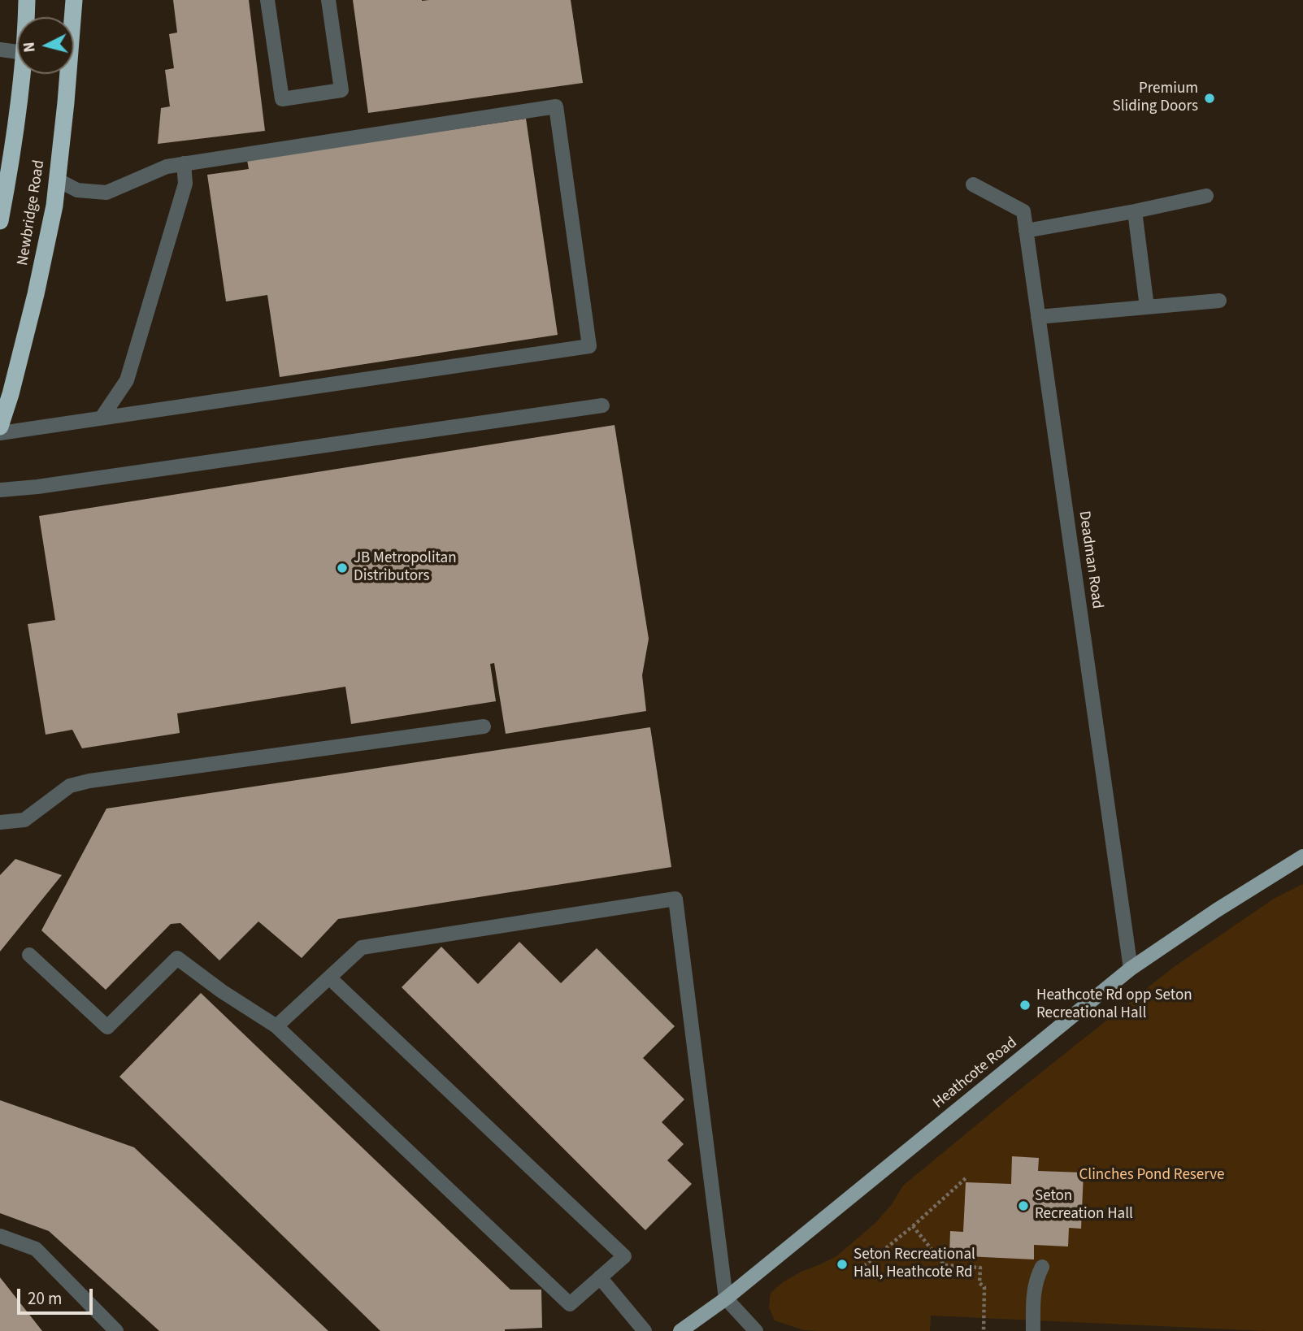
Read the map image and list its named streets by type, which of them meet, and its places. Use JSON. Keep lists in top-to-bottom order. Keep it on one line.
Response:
{"streets":{"highway":["Newbridge Road"],"main road":["Heathcote Road"],"street":["Deadman Road"]},"crossings":[["Deadman Road","Heathcote Road"]],"parks":["Clinches Pond Reserve"],"places":["Premium Sliding Doors","JB Metropolitan Distributors","Heathcote Rd opp Seton Recreational Hall","Seton Recreation Hall","Seton Recreational Hall, Heathcote Rd"],"scale_bar":"20 m","north":"left"}
